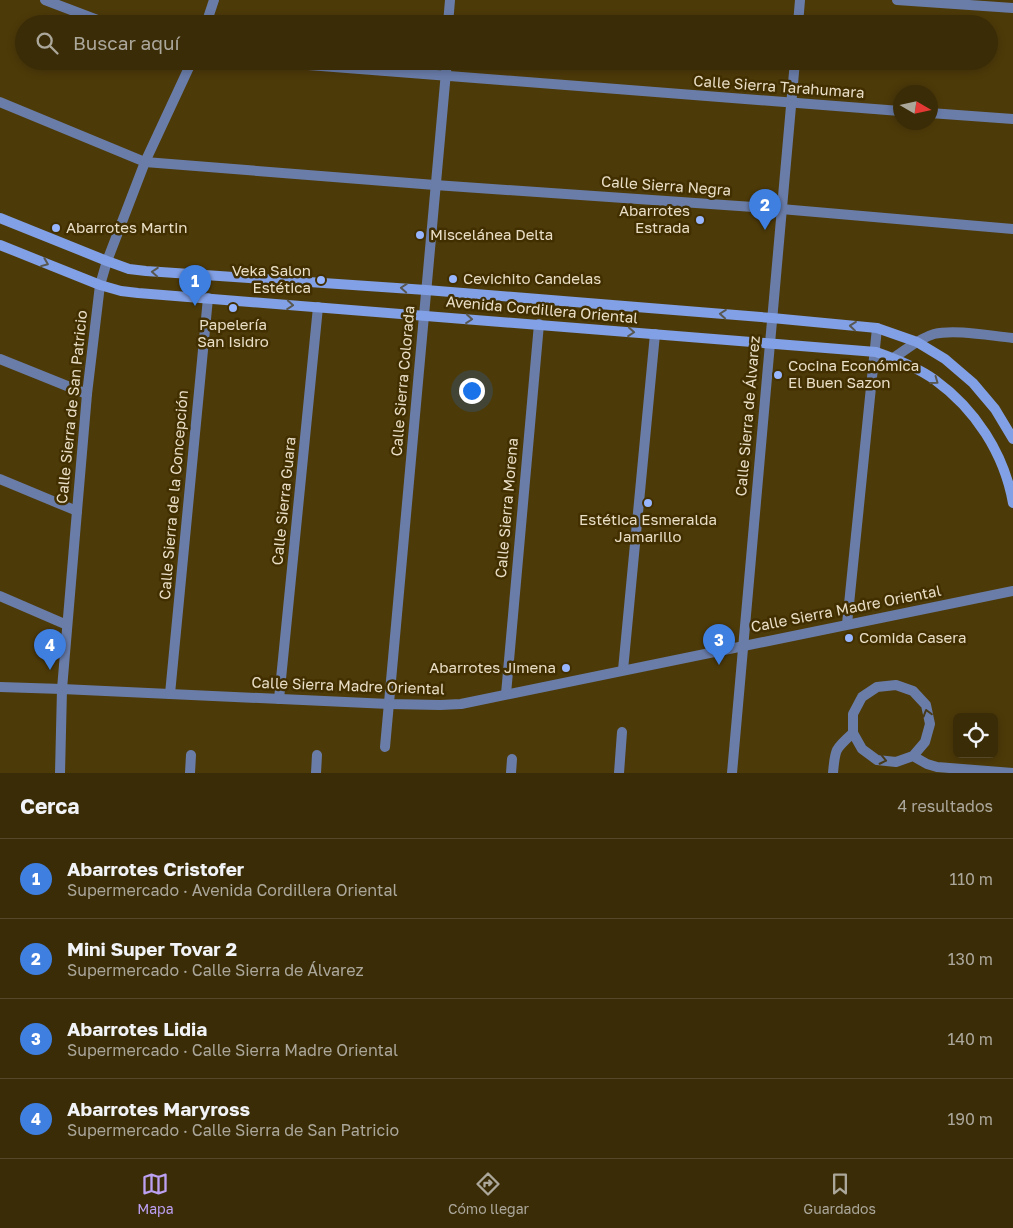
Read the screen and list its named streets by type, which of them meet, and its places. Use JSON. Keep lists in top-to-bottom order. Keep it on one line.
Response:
{"streets":{"street":["Calle Sierra Tarahumara","Calle Sierra Negra","Avenida Cordillera Oriental","Calle Sierra Colorada","Calle Sierra de San Patricio","Calle Sierra de Álvarez","Calle Sierra de la Concepción","Calle Sierra Guara","Calle Sierra Morena","Calle Sierra Madre Oriental"]},"crossings":[["Calle Sierra Tarahumara","Calle Sierra Colorada"],["Calle Sierra Tarahumara","Calle Sierra de Álvarez"],["Calle Sierra Negra","Calle Sierra Colorada"],["Calle Sierra Negra","Calle Sierra de San Patricio"],["Calle Sierra Negra","Calle Sierra de Álvarez"],["Avenida Cordillera Oriental","Calle Sierra Colorada"],["Avenida Cordillera Oriental","Calle Sierra de San Patricio"],["Avenida Cordillera Oriental","Calle Sierra de Álvarez"],["Avenida Cordillera Oriental","Calle Sierra de la Concepción"],["Avenida Cordillera Oriental","Calle Sierra Guara"],["Avenida Cordillera Oriental","Calle Sierra Morena"],["Calle Sierra Colorada","Calle Sierra Madre Oriental"],["Calle Sierra de San Patricio","Calle Sierra Madre Oriental"],["Calle Sierra de Álvarez","Calle Sierra Madre Oriental"],["Calle Sierra de la Concepción","Calle Sierra Madre Oriental"],["Calle Sierra Guara","Calle Sierra Madre Oriental"],["Calle Sierra Morena","Calle Sierra Madre Oriental"]],"places":["Abarrotes Estrada","Abarrotes Martin","Miscelánea Delta","Cevichito Candelas","Veka Salon Estética","Papelería San Isidro","Cocina Económica El Buen Sazon","Estética Esmeralda Jamarillo","Comida Casera","Abarrotes Jimena"],"north":"right","page":{"search":"Buscar aquí","pins":["2","1","3","4"],"heading":["Cerca","4 resultados"],"list":[{"mark":"1","name":"Abarrotes Cristofer","note":"Supermercado · Avenida Cordillera Oriental","value":"110 m"},{"mark":"2","name":"Mini Super Tovar 2","note":"Supermercado · Calle Sierra de Álvarez","value":"130 m"},{"mark":"3","name":"Abarrotes Lidia","note":"Supermercado · Calle Sierra Madre Oriental","value":"140 m"},{"mark":"4","name":"Abarrotes Maryross","note":"Supermercado · Calle Sierra de San Patricio","value":"190 m"}],"nav":["Mapa","Cómo llegar","Guardados"]}}
